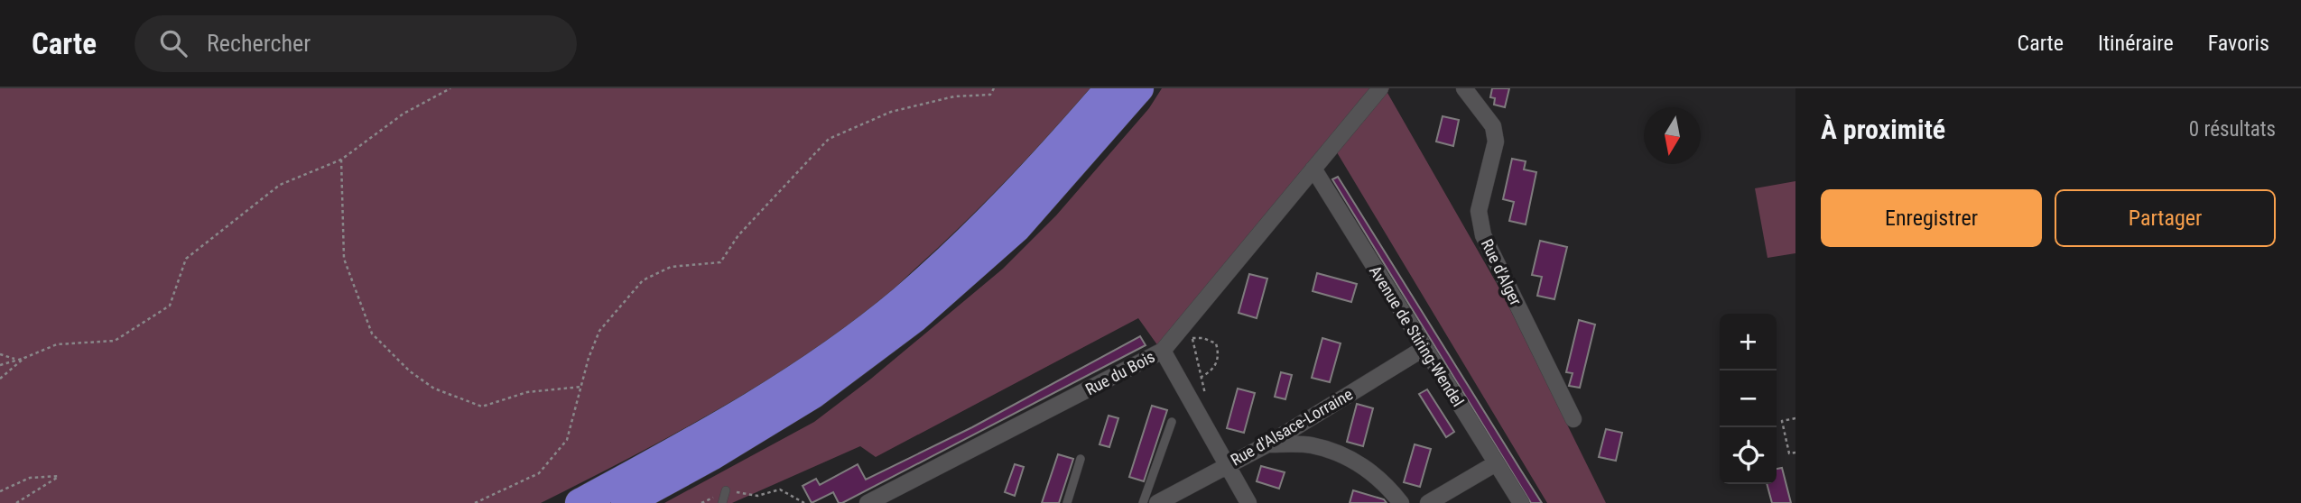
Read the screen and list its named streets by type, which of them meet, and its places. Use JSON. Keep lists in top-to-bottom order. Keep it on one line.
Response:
{"streets":{"street":["Rue d'Alger","Avenue de Stiring-Wendel","Rue du Bois","Rue d'Alsace-Lorraine"]},"crossings":[["Avenue de Stiring-Wendel","Rue du Bois"],["Avenue de Stiring-Wendel","Rue d'Alsace-Lorraine"]],"north":"bottom","page":{"header":"Carte","search":"Rechercher","nav":["Carte","Itinéraire","Favoris"],"heading":["À proximité","0 résultats"],"buttons":["Enregistrer","Partager"],"map_buttons":["+","−"]}}
